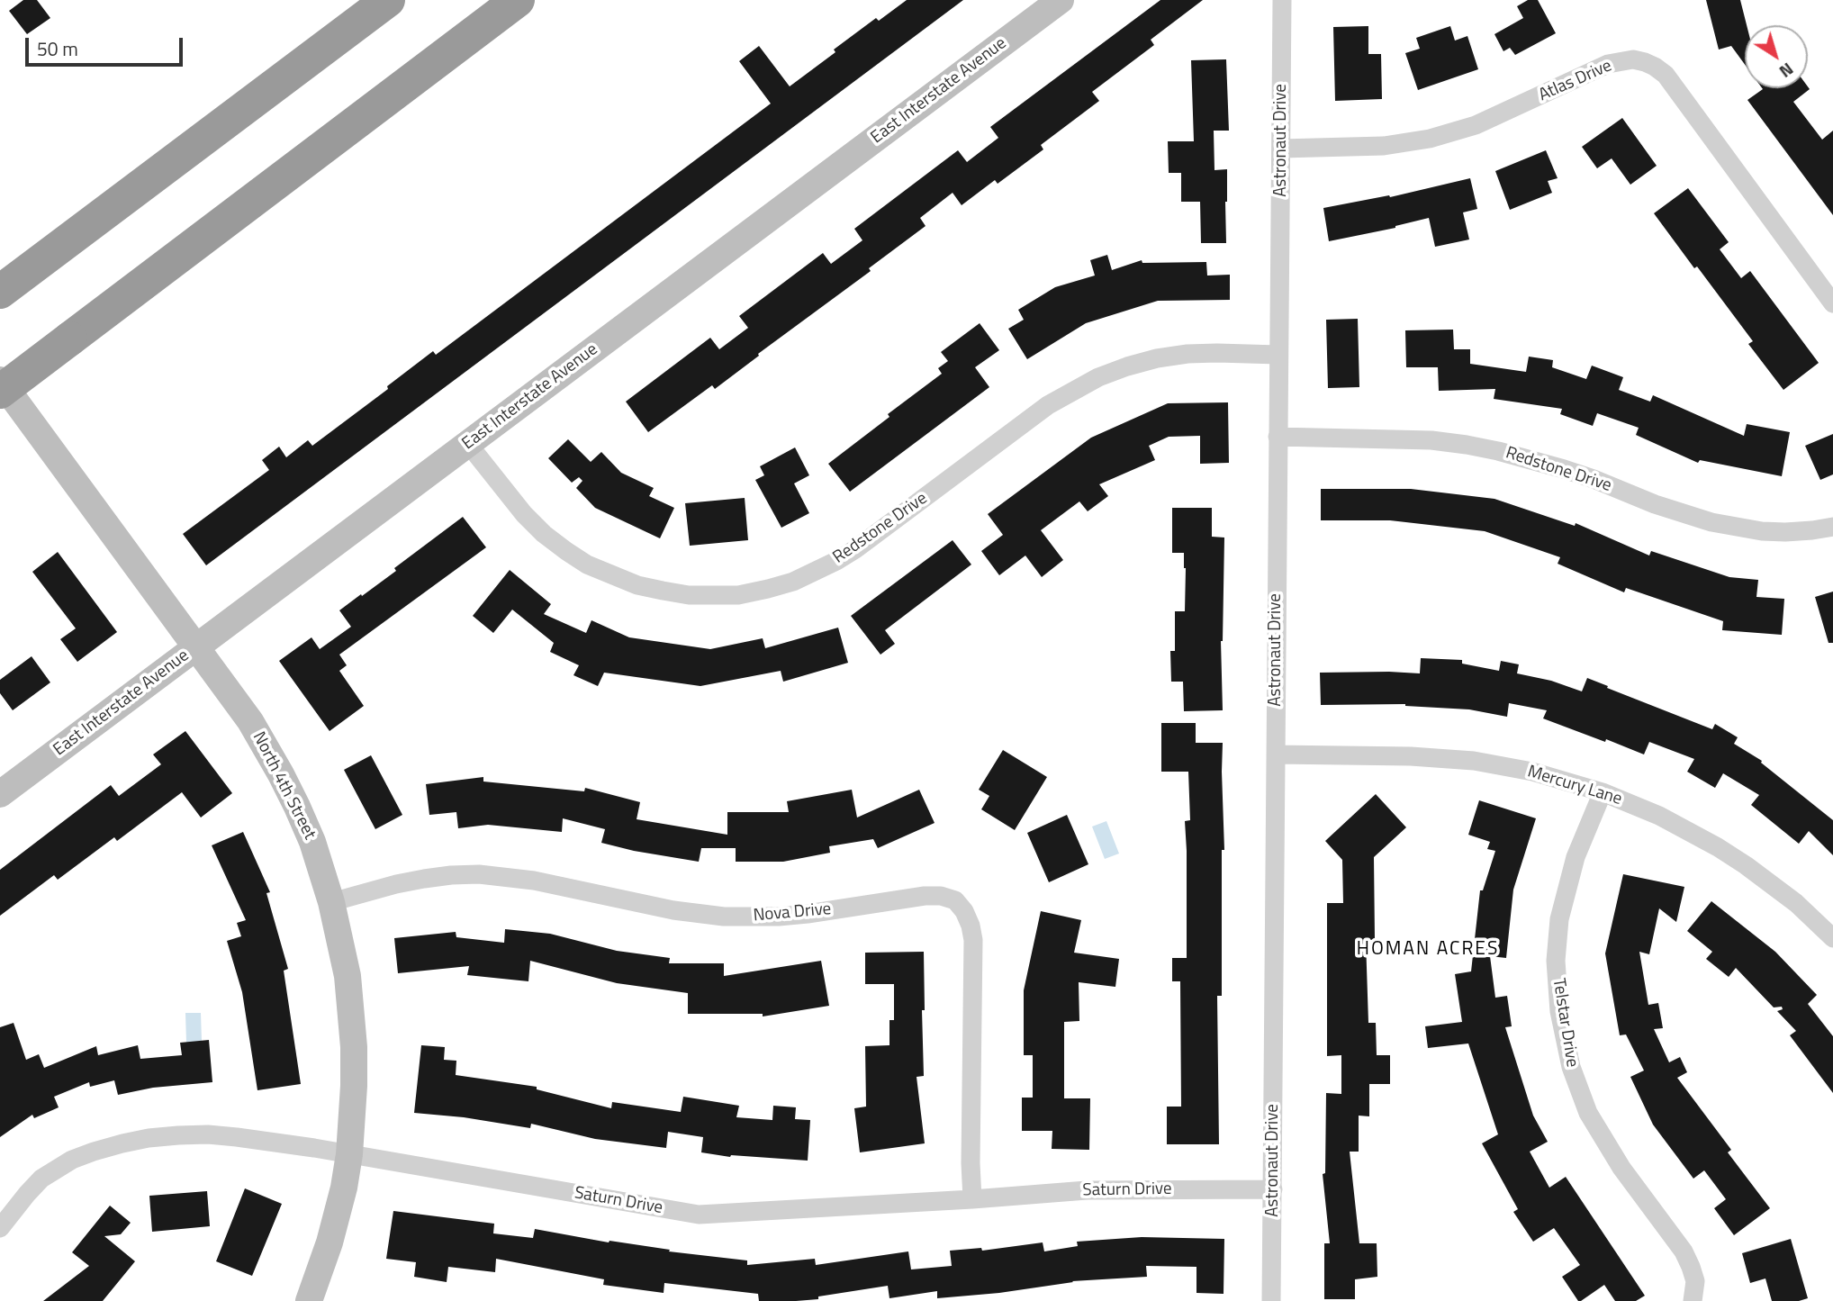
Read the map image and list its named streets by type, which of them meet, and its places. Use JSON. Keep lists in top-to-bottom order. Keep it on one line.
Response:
{"streets":{"street":["Atlas Drive","East Interstate Avenue","Astronaut Drive","Redstone Drive","North 4th Street","Mercury Lane","Nova Drive","Telstar Drive","Saturn Drive"]},"crossings":[["Atlas Drive","Astronaut Drive"],["East Interstate Avenue","Redstone Drive"],["East Interstate Avenue","North 4th Street"],["Astronaut Drive","Redstone Drive"],["Astronaut Drive","Mercury Lane"],["Astronaut Drive","Saturn Drive"],["North 4th Street","Nova Drive"],["North 4th Street","Saturn Drive"],["Mercury Lane","Telstar Drive"],["Nova Drive","Saturn Drive"]],"districts":["HOMAN ACRES"],"scale_bar":"50 m","north":"bottom right"}
